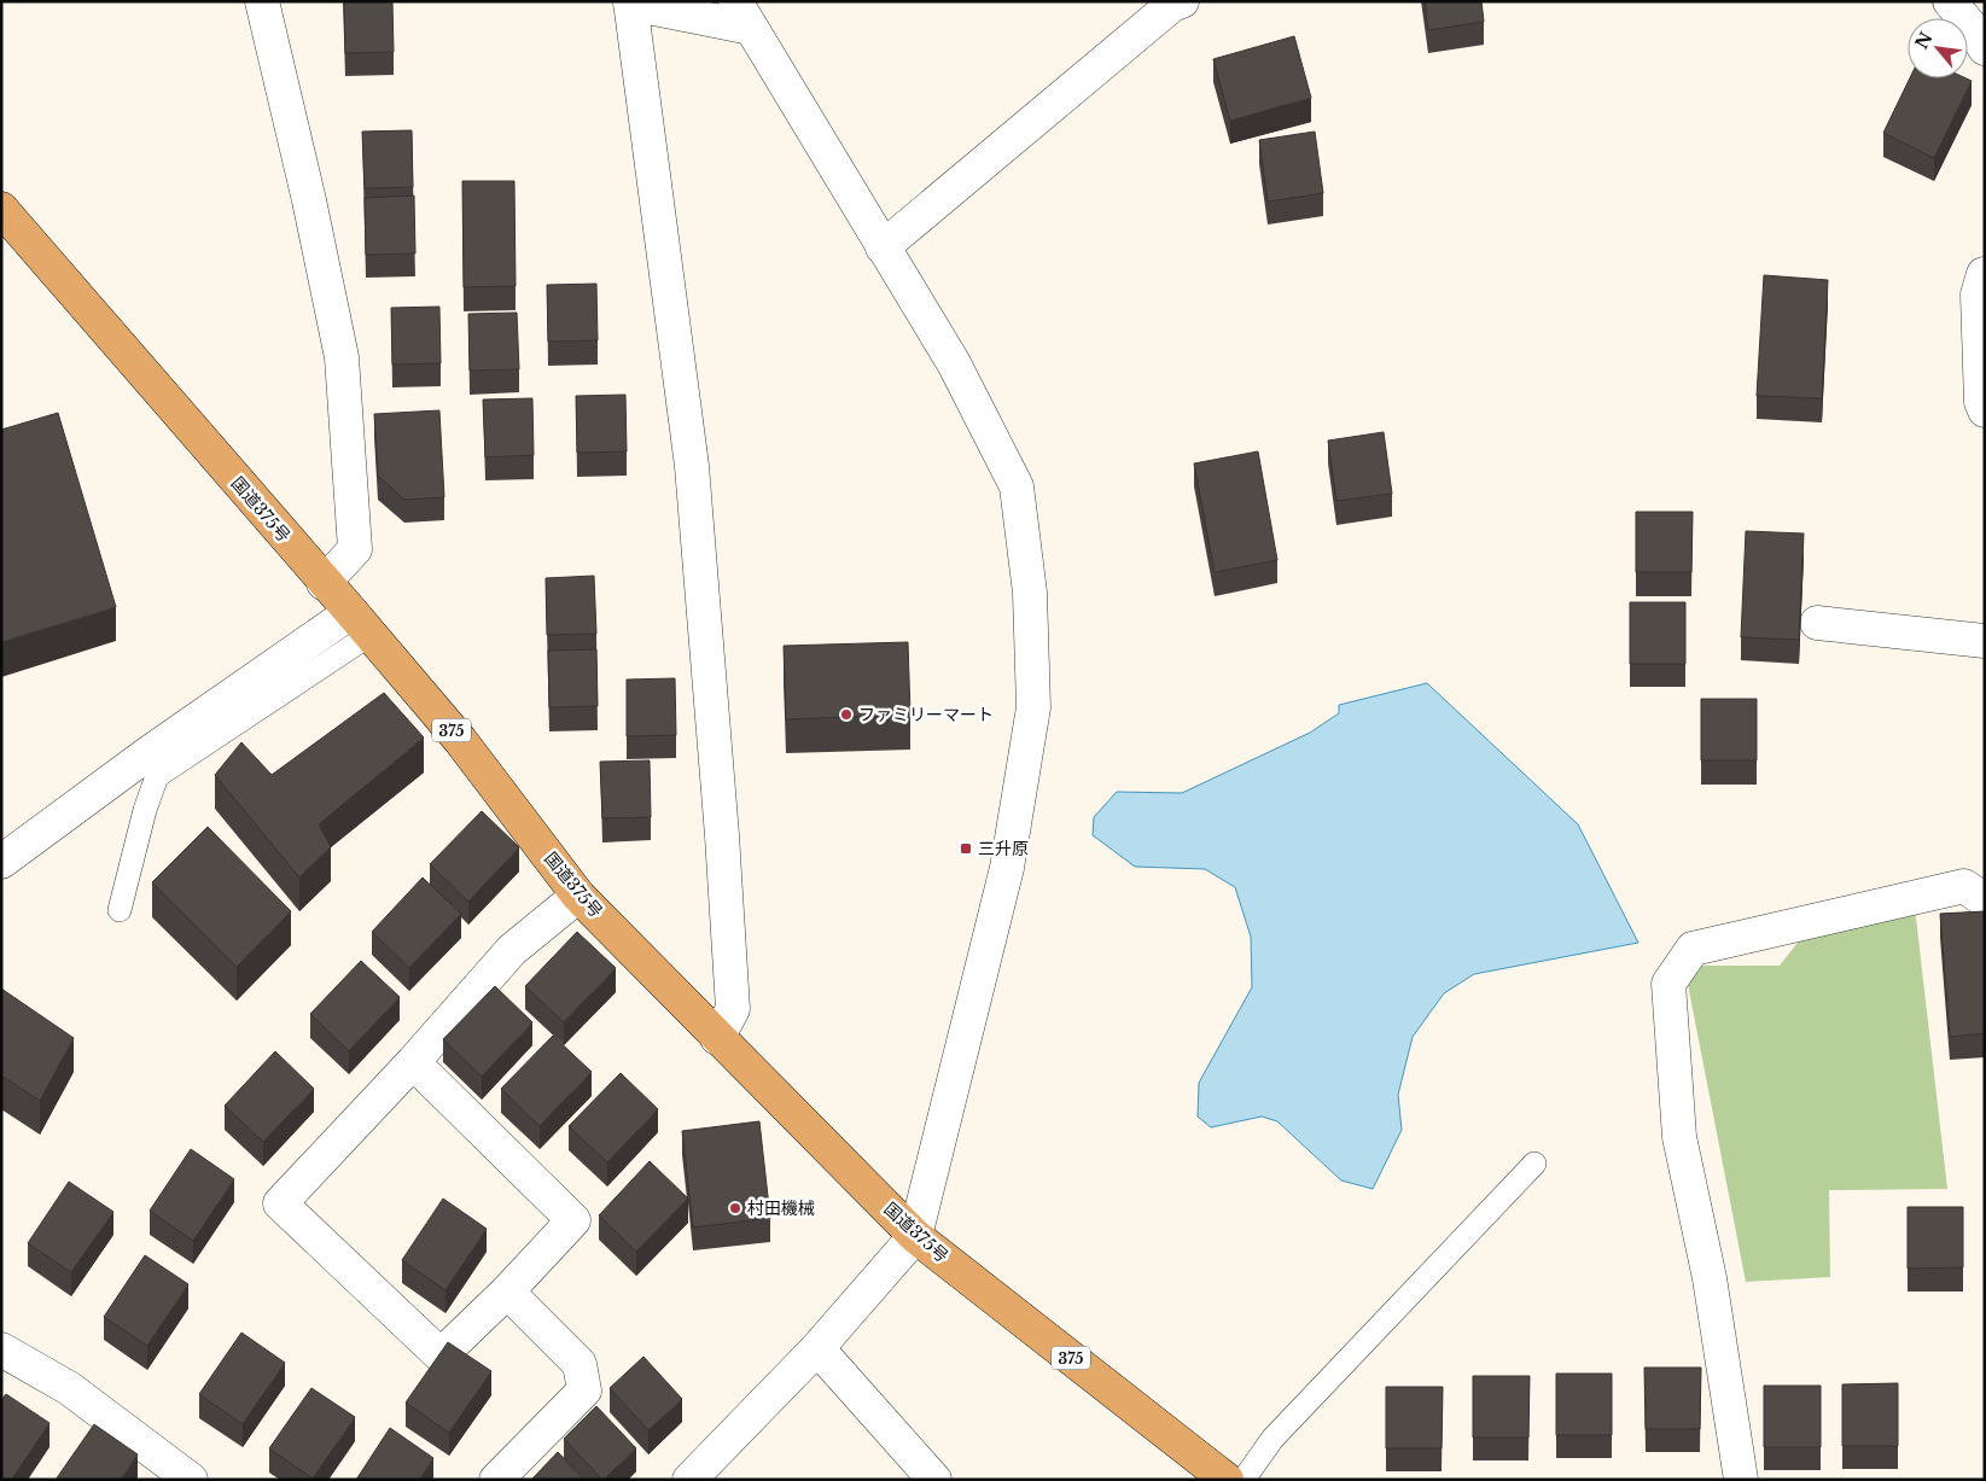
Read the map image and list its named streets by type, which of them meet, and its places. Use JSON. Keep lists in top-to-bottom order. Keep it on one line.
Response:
{"streets":{"highway":["国道375号","375"]},"places":{"other":["ファミリーマート","村田機械"],"transit":["三升原"]},"north":"top left"}
